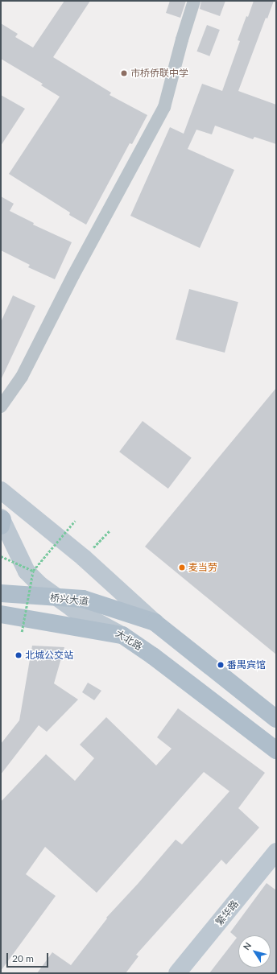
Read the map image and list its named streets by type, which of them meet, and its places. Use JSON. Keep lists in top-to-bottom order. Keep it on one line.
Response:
{"streets":{"main road":["桥兴大道","大北路","繁华路"]},"crossings":[["桥兴大道","大北路"]],"places":["市桥侨联中学","麦当劳","北城公交站","番禺宾馆"],"scale_bar":"20 m","north":"top left"}
